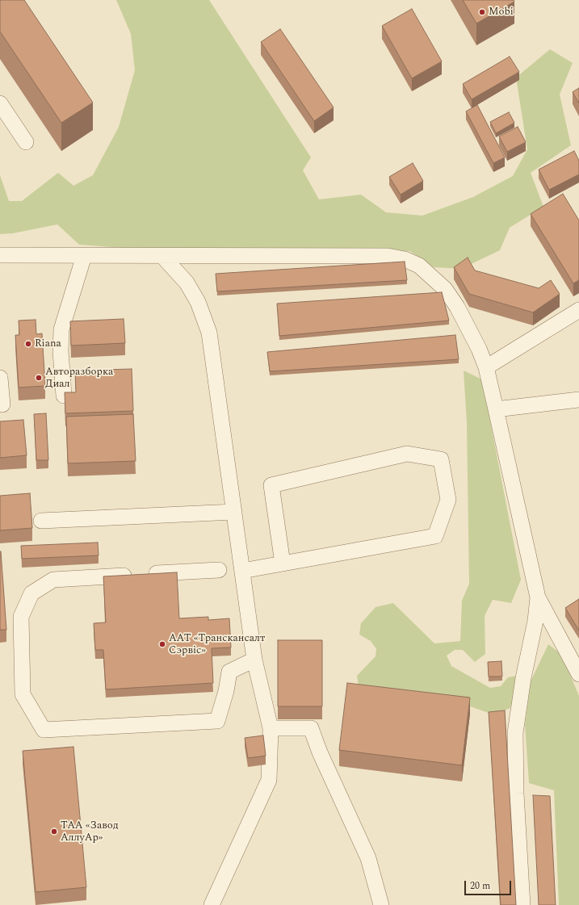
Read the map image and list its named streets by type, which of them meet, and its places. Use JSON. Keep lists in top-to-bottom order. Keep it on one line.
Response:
{"places":["Mobi","Riana","Авторазборка Диал","ААТ «Транскансалт Сэрвіс»","ТАА «Завод АллуАр»"],"scale_bar":"20 m"}
